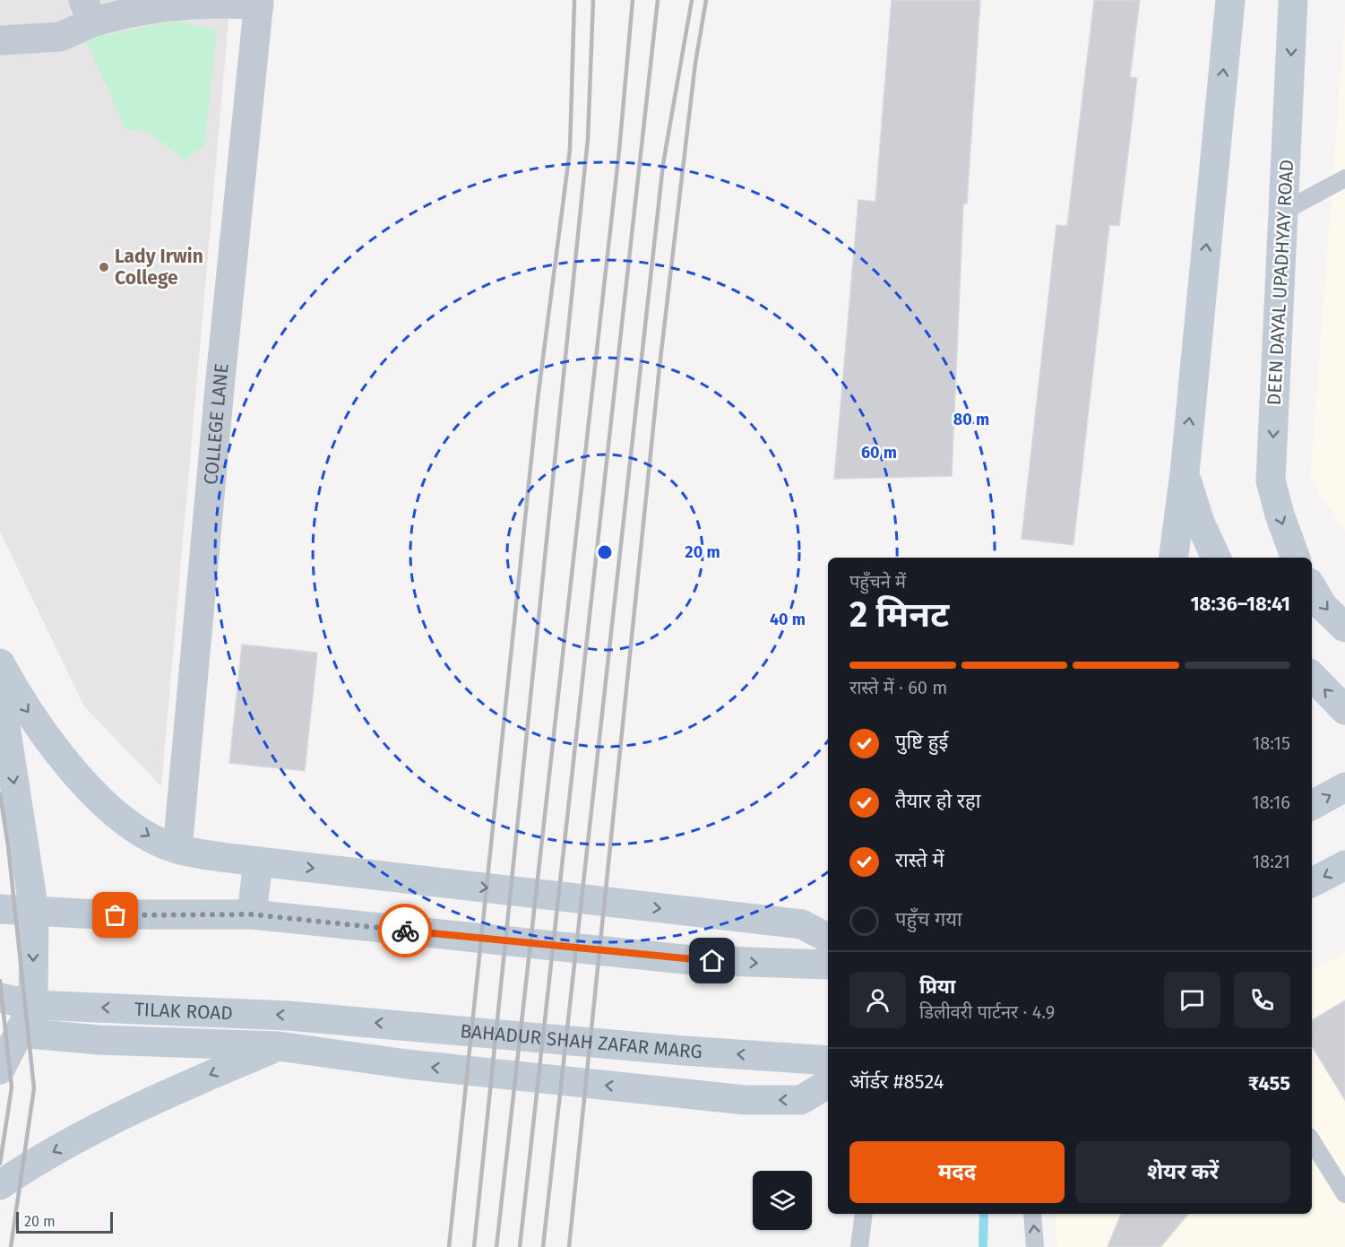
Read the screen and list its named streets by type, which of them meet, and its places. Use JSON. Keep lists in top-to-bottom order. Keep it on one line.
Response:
{"streets":{"main road":["DEEN DAYAL UPADHYAY ROAD","TILAK ROAD","BAHADUR SHAH ZAFAR MARG"],"street":["COLLEGE LANE"]},"crossings":[["TILAK ROAD","BAHADUR SHAH ZAFAR MARG"]],"places":["Lady Irwin College"],"scale_bar":"20 m","page":{"heading":["2 मिनट","पहुँचने में","18:36–18:41"],"panel":["प्रिया","डिलीवरी पार्टनर · 4.9","ऑर्डर #8524","₹455"],"bar":"रास्ते में · 60 m","list":[["पुष्टि हुई","18:15"],["तैयार हो रहा","18:16"],["रास्ते में","18:21"],"पहुँच गया"],"buttons":["मदद","शेयर करें"],"scale":"20 m"},"rings":["80 m","60 m","20 m","40 m"]}
